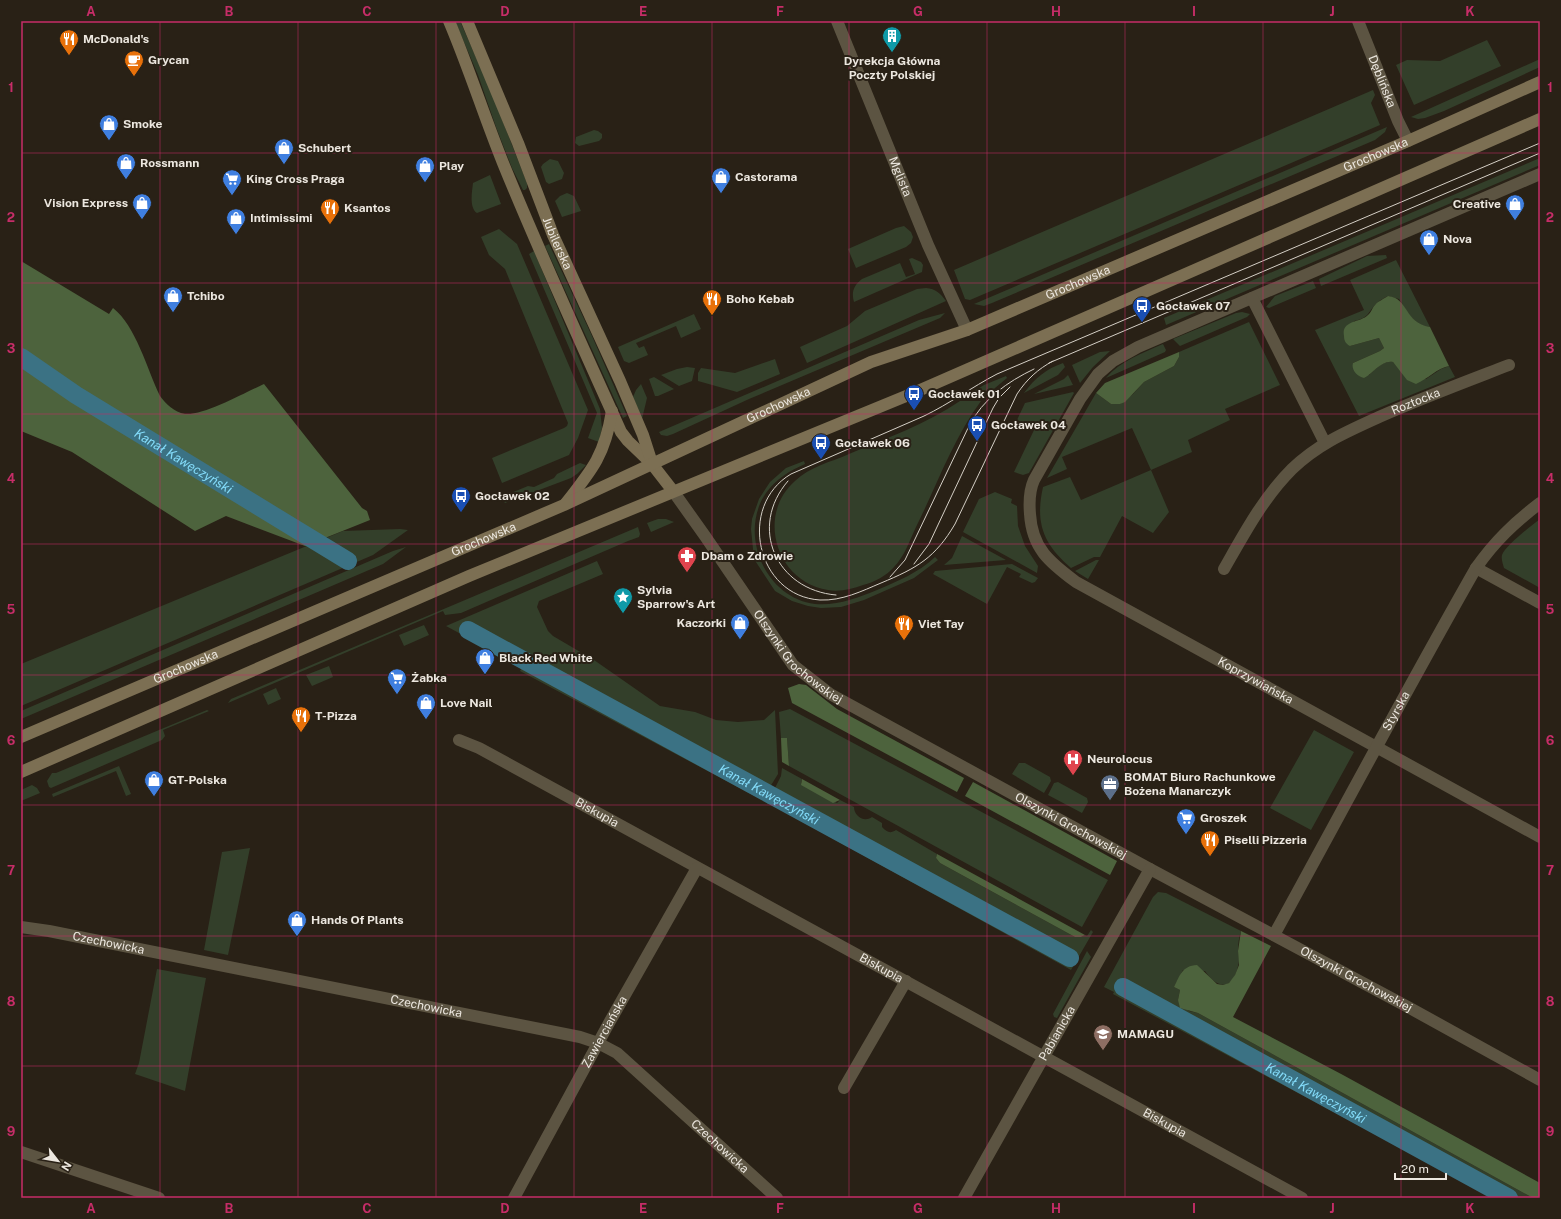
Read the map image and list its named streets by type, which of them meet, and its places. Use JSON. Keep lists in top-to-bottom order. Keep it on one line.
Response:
{"streets":{"main road":["Grochowska","Jubilerska"],"street":["Dęblińska","Mglista","Roztocka","Olszynki Grochowskiej","Koprzywiańska","Styrska","Biskupia","Czechowicka","Zawierciańska","Pabianicka"]},"crossings":[["Dęblińska","Grochowska"],["Grochowska","Mglista"],["Grochowska","Jubilerska"],["Jubilerska","Olszynki Grochowskiej"],["Olszynki Grochowskiej","Styrska"],["Olszynki Grochowskiej","Pabianicka"],["Koprzywiańska","Styrska"],["Biskupia","Zawierciańska"],["Biskupia","Pabianicka"],["Czechowicka","Zawierciańska"]],"water":["Kanał Kawęczyński"],"places":{"building":["Dyrekcja Główna Poczty Polskiej"],"restaurant":["McDonald's","Ksantos","Boho Kebab","Viet Tay","T-Pizza","Piselli Pizzeria"],"cafe":["Grycan"],"shop":["Smoke","Schubert","Rossmann","Play","Castorama","Vision Express","Creative","Intimissimi","Nova","Tchibo","Kaczorki","Black Red White","Love Nail","GT-Polska","Hands Of Plants"],"supermarket":["King Cross Praga","Żabka","Groszek"],"bus stop":["Gocławek 07","Gocławek 01","Gocławek 04","Gocławek 06","Gocławek 02"],"pharmacy":["Dbam o Zdrowie"],"place":["Sylvia Sparrow's Art"],"hospital":["Neurolocus"],"office":["BOMAT Biuro Rachunkowe Bożena Manarczyk"],"school or university":["MAMAGU"]},"scale_bar":"20 m","north":"bottom right","grid":{"columns":["A","B","C","D","E","F","G","H","I","J","K"],"rows":["1","2","3","4","5","6","7","8","9"]}}
